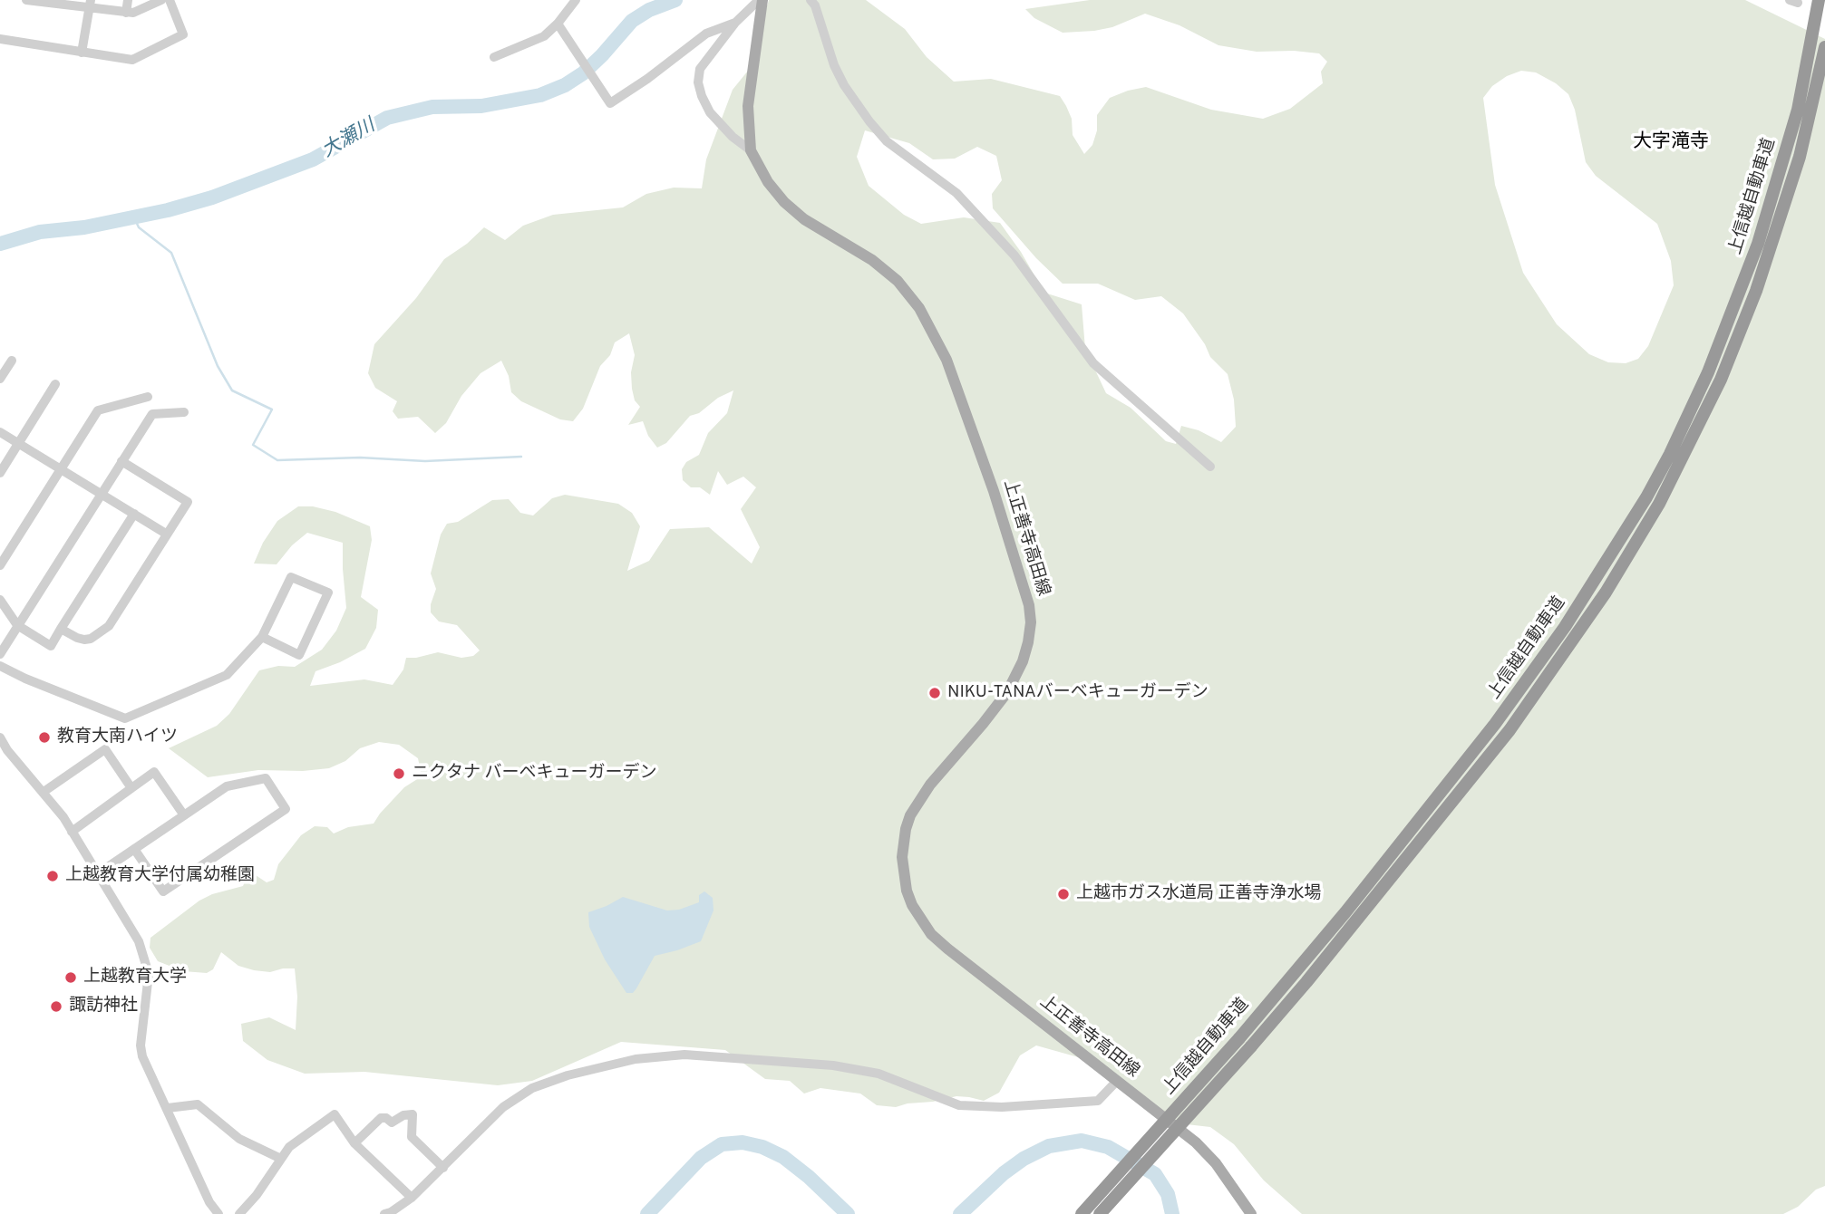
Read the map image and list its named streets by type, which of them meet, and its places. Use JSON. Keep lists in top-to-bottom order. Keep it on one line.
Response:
{"streets":{"highway":["上信越自動車道"],"main road":["上正善寺高田線"]},"districts":["大字滝寺"],"water":["大瀬川"],"places":["NIKU-TANAバーベキューガーデン","教育大南ハイツ","ニクタナ バーベキューガーデン","上越教育大学付属幼稚園","上越市ガス水道局 正善寺浄水場","上越教育大学","諏訪神社"]}
